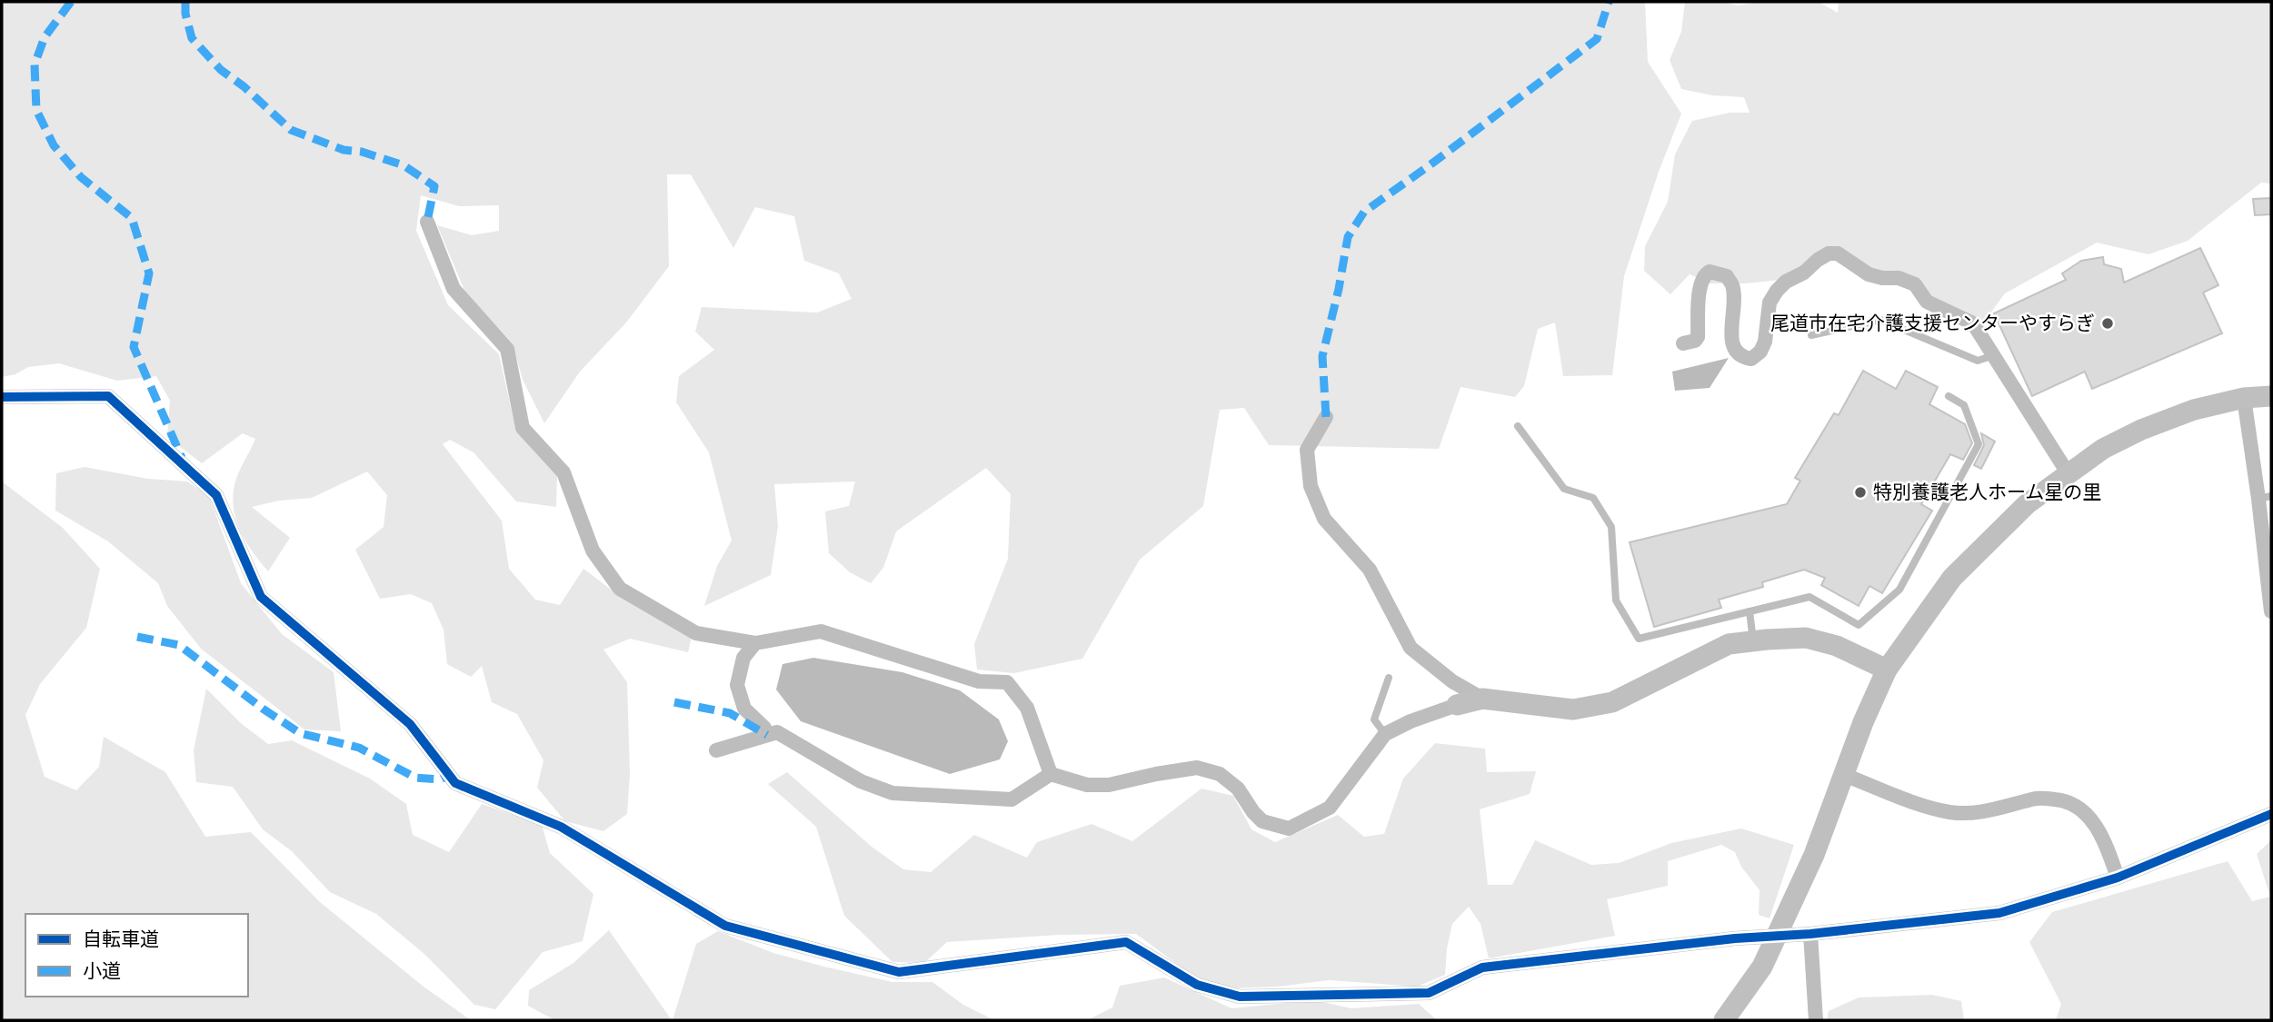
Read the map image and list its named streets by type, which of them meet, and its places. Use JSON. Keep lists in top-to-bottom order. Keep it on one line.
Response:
{"places":["尾道市在宅介護支援センターやすらぎ","特別養護老人ホーム星の里"],"legend":["自転車道","小道"]}
